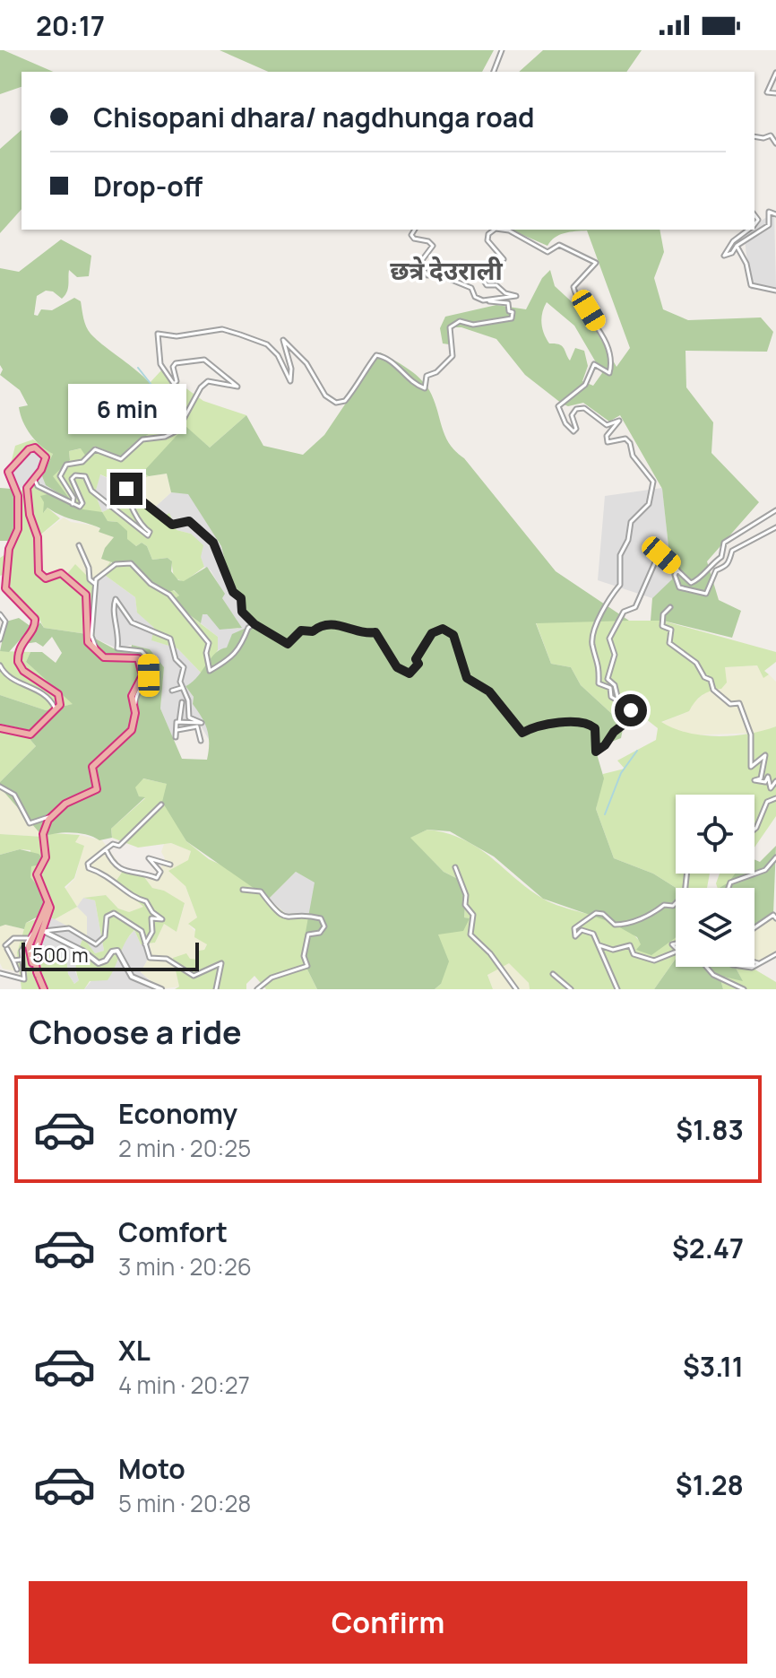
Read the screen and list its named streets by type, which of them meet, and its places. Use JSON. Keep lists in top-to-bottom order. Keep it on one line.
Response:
{"districts":["छत्रे देउराली"],"scale_bar":"500 m","page":{"status":"20:17","banner":["Chisopani dhara/ nagdhunga road","Drop-off"],"bubble":"6 min","scale":"500 m","heading":"Choose a ride","list":[{"name":"Economy","note":"2 min · 20:25","value":"$1.83"},{"name":"Comfort","note":"3 min · 20:26","value":"$2.47"},{"name":"XL","note":"4 min · 20:27","value":"$3.11"},{"name":"Moto","note":"5 min · 20:28","value":"$1.28"}],"buttons":"Confirm"}}
